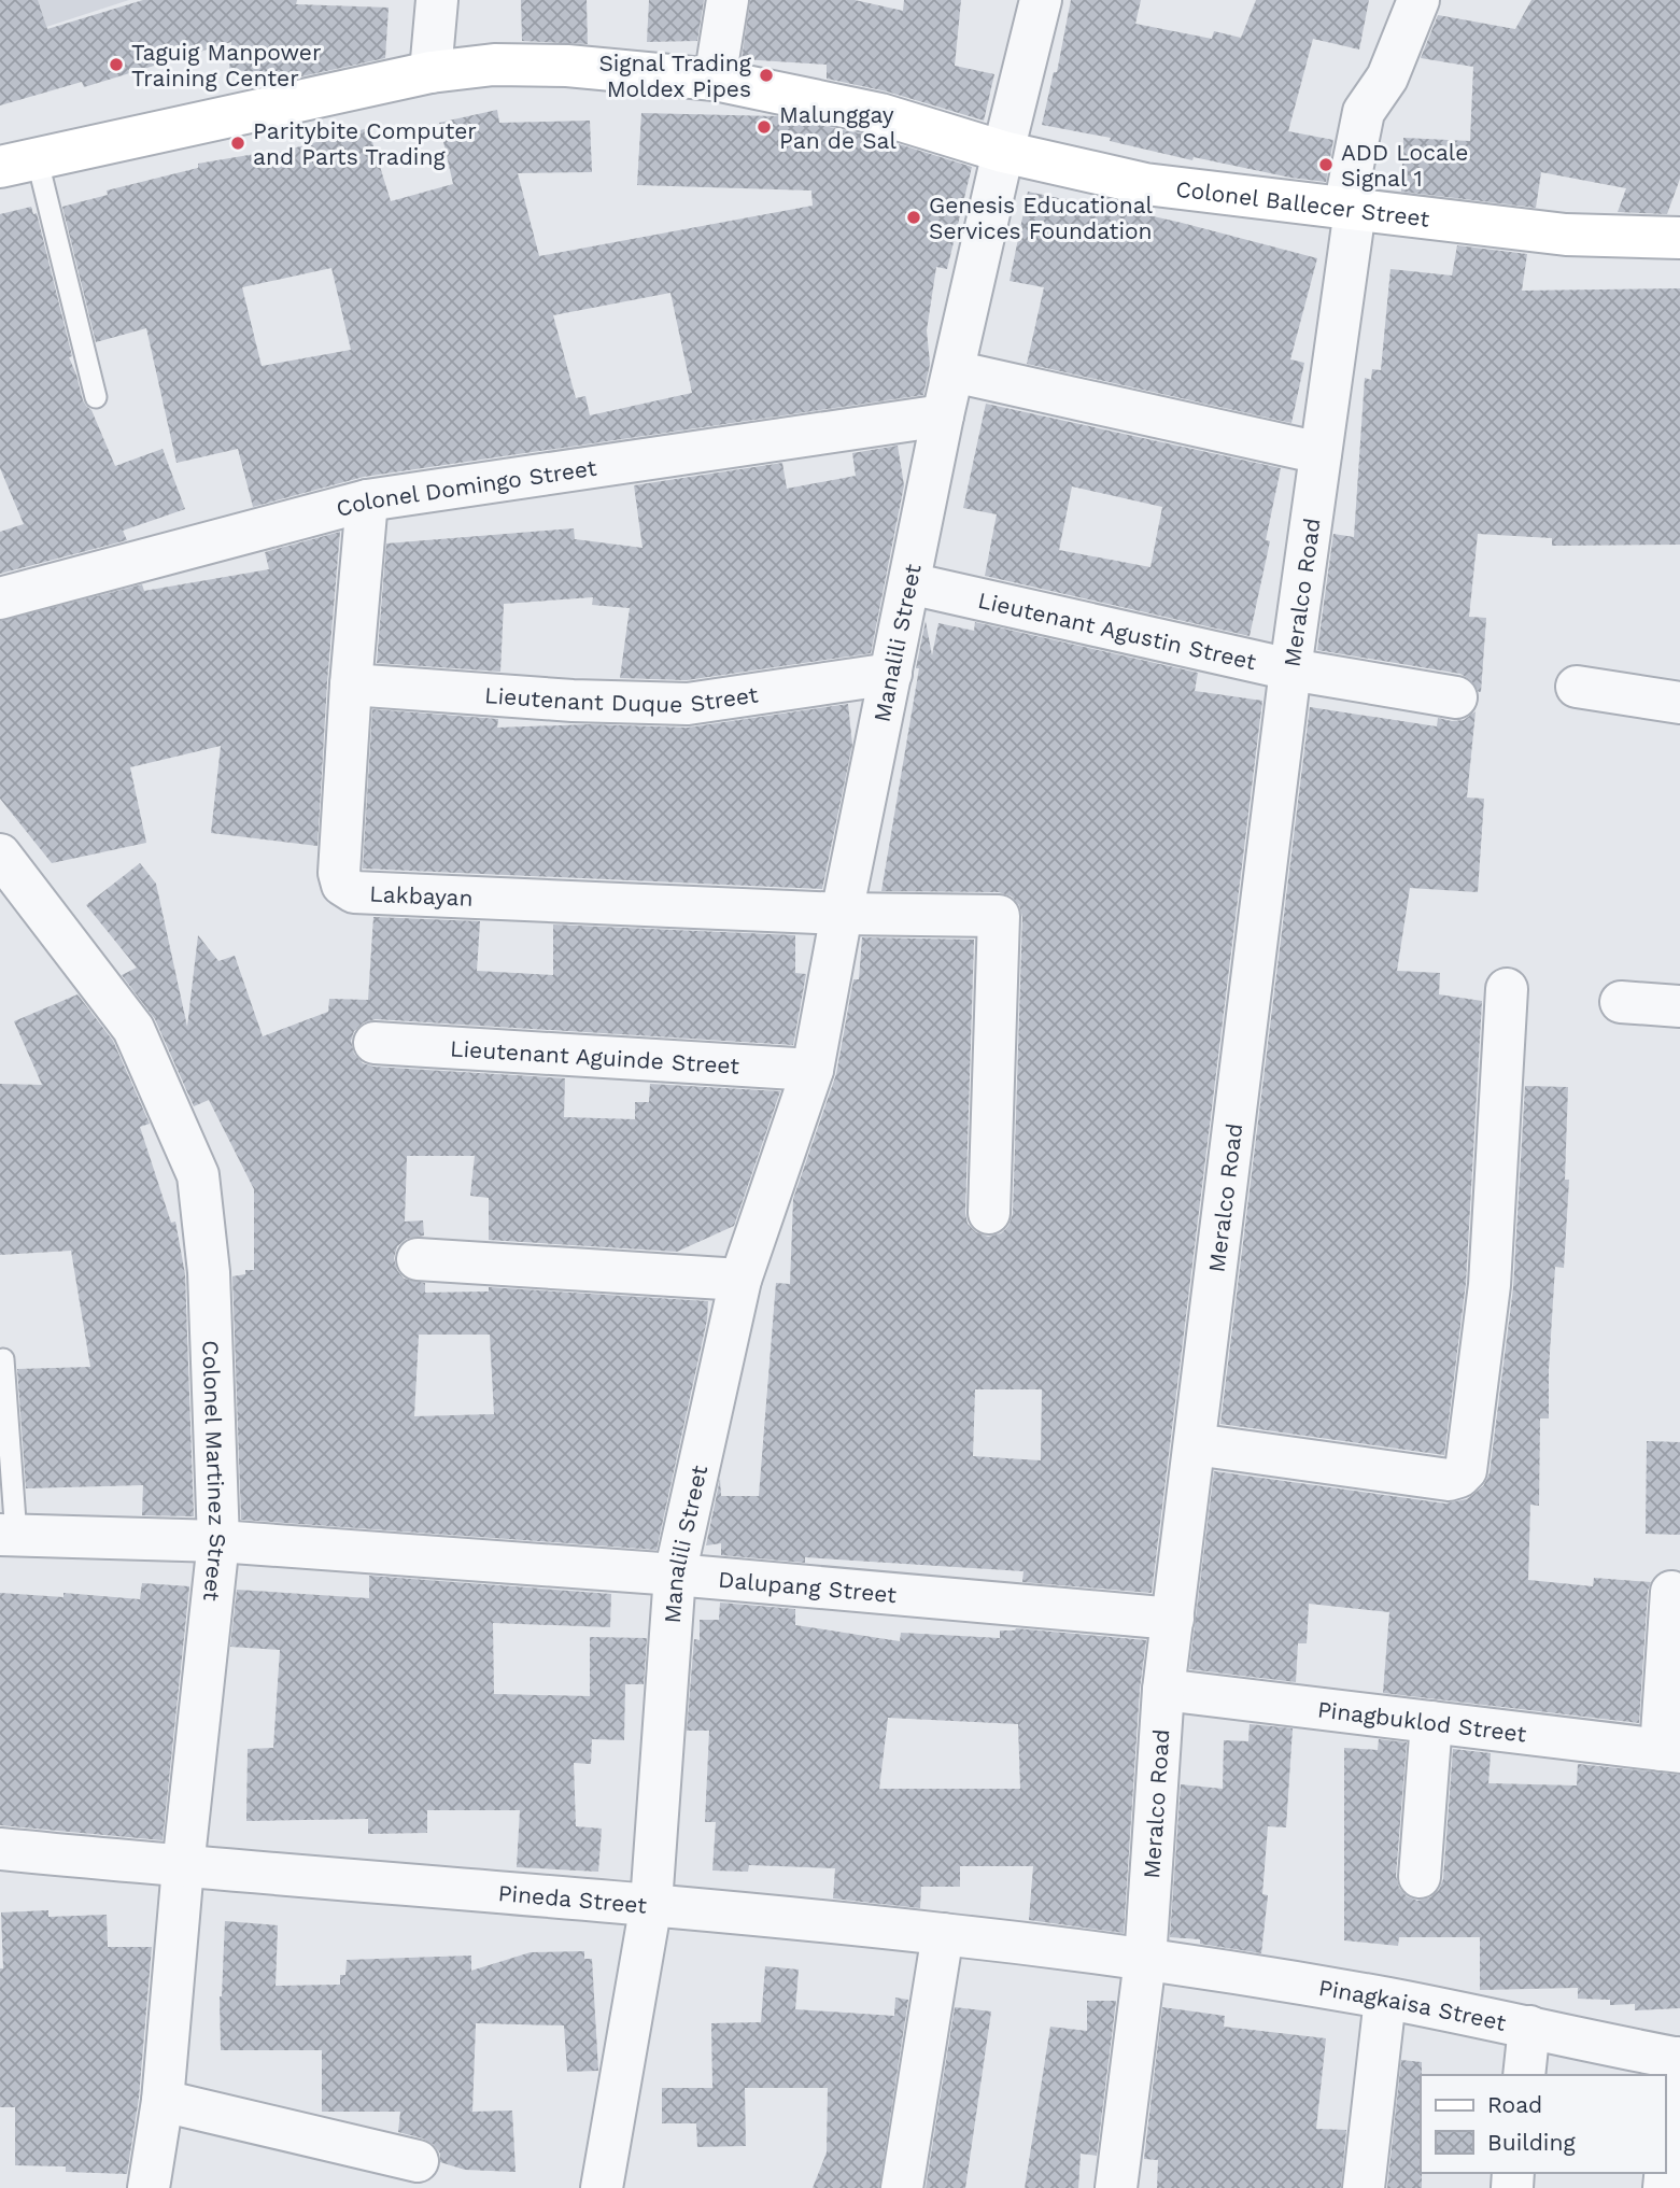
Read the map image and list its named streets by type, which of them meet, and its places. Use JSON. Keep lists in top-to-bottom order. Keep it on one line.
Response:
{"streets":{"street":["Colonel Ballecer Street","Colonel Domingo Street","Meralco Road","Lieutenant Agustin Street","Manalili Street","Lieutenant Duque Street","Lakbayan","Lieutenant Aguinde Street","Colonel Martinez Street","Dalupang Street","Pinagbuklod Street","Pineda Street","Pinagkaisa Street"]},"crossings":[["Colonel Ballecer Street","Meralco Road"],["Colonel Ballecer Street","Manalili Street"],["Colonel Domingo Street","Manalili Street"],["Colonel Domingo Street","Lakbayan"],["Meralco Road","Lieutenant Agustin Street"],["Meralco Road","Dalupang Street"],["Meralco Road","Pinagbuklod Street"],["Meralco Road","Pineda Street"],["Meralco Road","Pinagkaisa Street"],["Lieutenant Agustin Street","Manalili Street"],["Manalili Street","Lieutenant Duque Street"],["Manalili Street","Lakbayan"],["Manalili Street","Lieutenant Aguinde Street"],["Manalili Street","Dalupang Street"],["Manalili Street","Pineda Street"],["Lieutenant Duque Street","Lakbayan"],["Colonel Martinez Street","Dalupang Street"],["Colonel Martinez Street","Pineda Street"],["Pineda Street","Pinagkaisa Street"]],"places":["Taguig Manpower Training Center","Signal Trading Moldex Pipes","Malunggay Pan de Sal","Paritybite Computer and Parts Trading","ADD Locale Signal 1","Genesis Educational Services Foundation"],"legend":["Road","Building"]}
